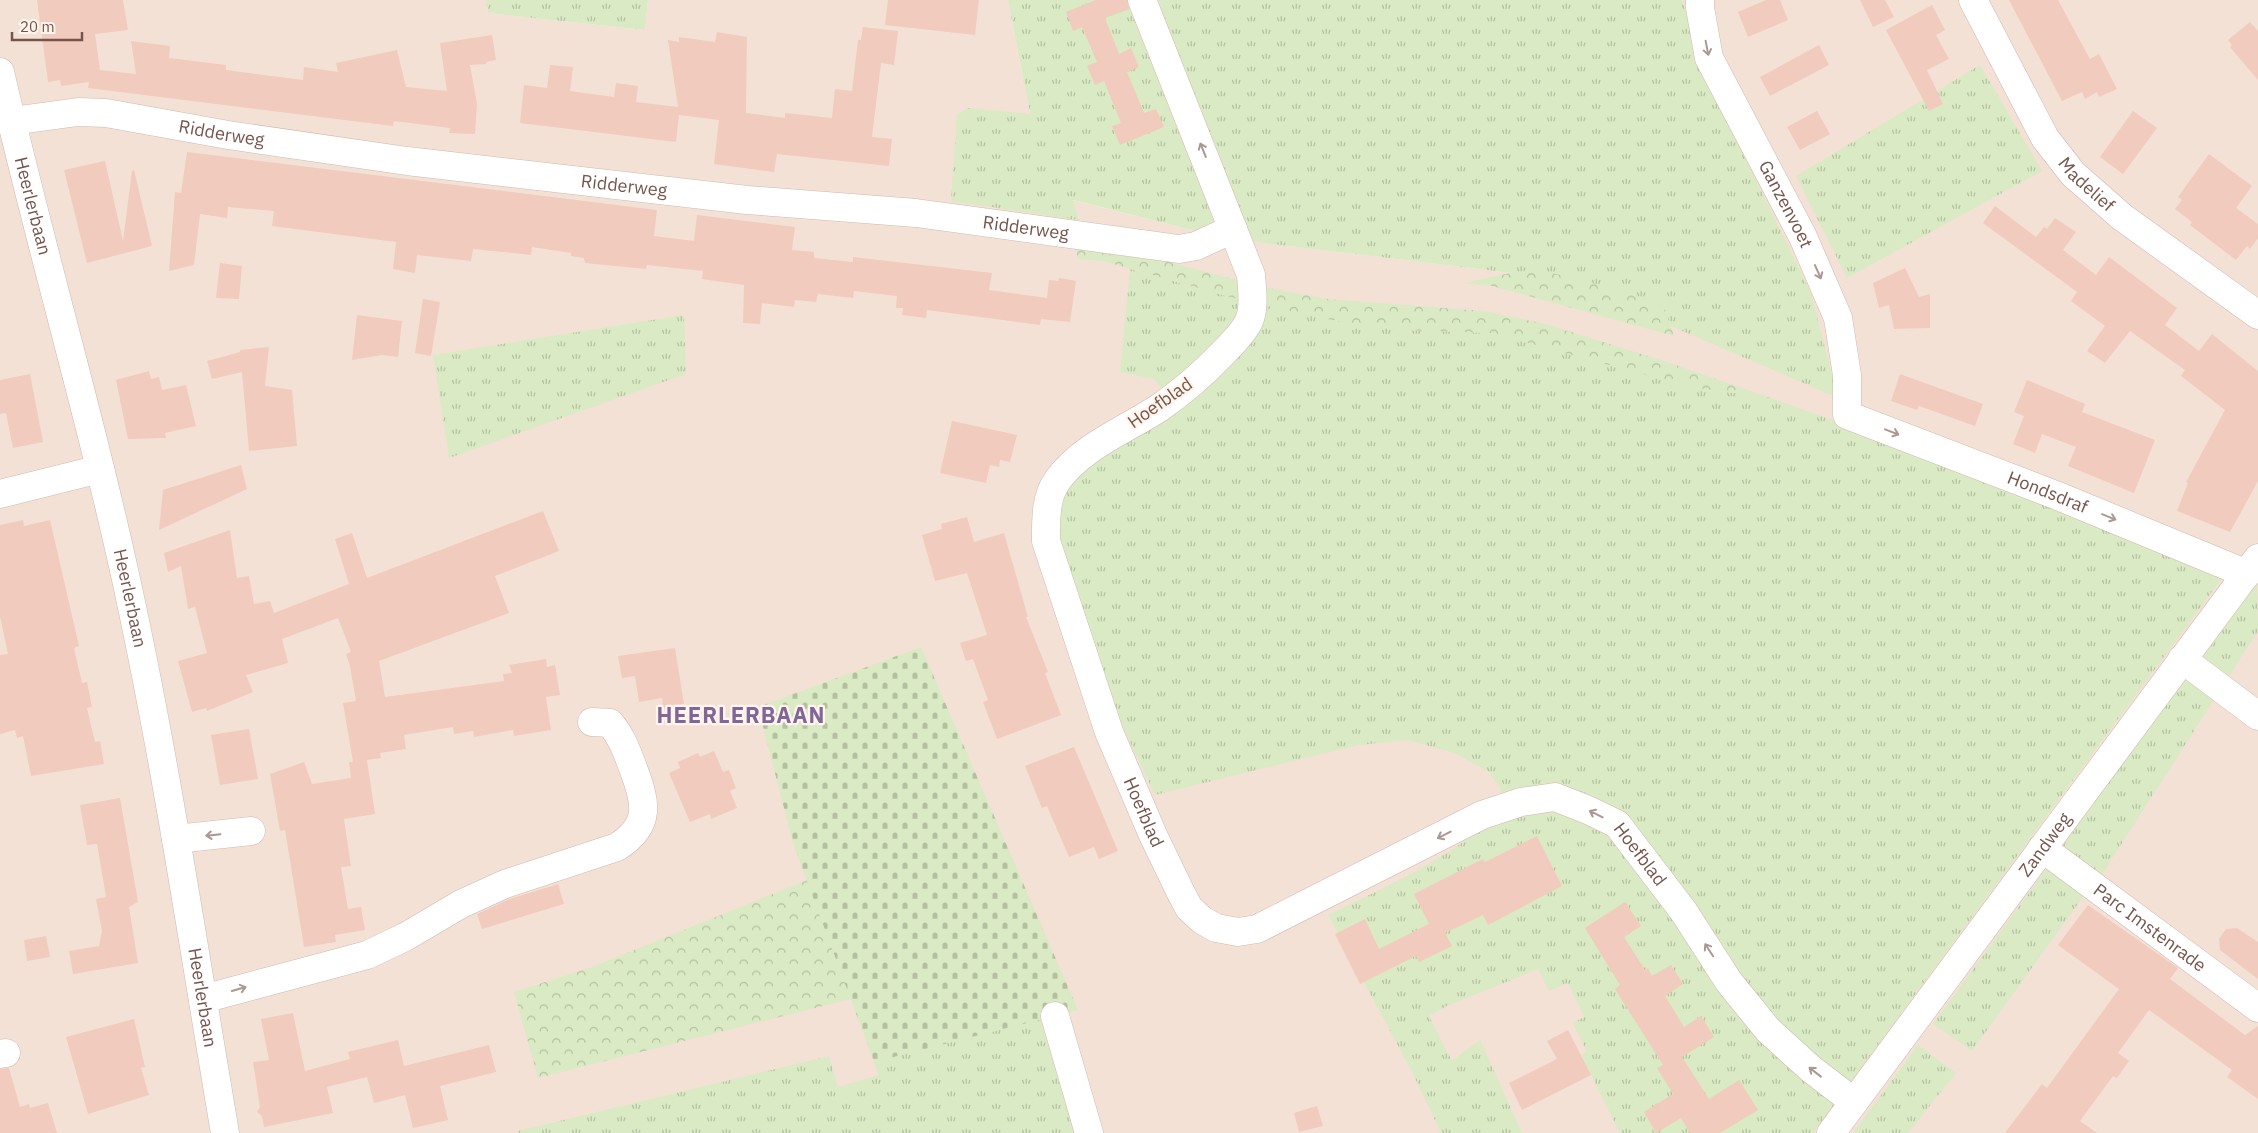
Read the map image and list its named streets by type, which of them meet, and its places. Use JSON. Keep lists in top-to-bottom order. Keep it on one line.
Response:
{"streets":{"street":["Ridderweg","Madelief","Ganzenvoet","Heerlerbaan","Hoefblad","Hondsdraf","Zandweg","Parc Imstenrade"]},"crossings":[["Ridderweg","Heerlerbaan"],["Ridderweg","Hoefblad"],["Ganzenvoet","Hondsdraf"],["Hoefblad","Zandweg"],["Hondsdraf","Zandweg"],["Zandweg","Parc Imstenrade"]],"one_way":["Ganzenvoet","Hondsdraf"],"districts":["HEERLERBAAN"],"scale_bar":"20 m"}
